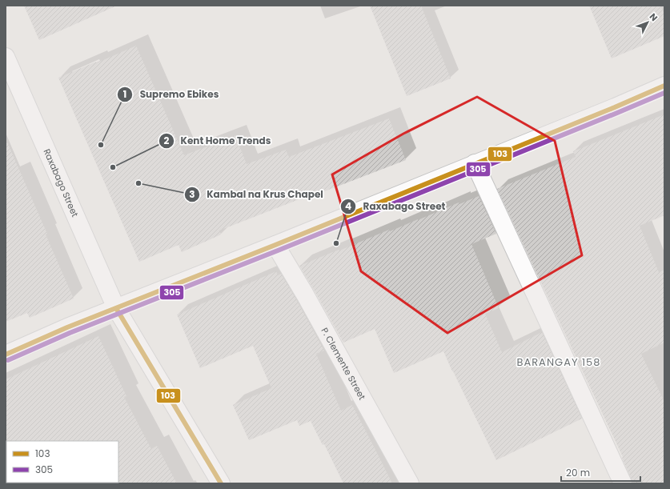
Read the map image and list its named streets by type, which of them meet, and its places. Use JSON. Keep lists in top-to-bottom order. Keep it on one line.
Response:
{"streets":{"street":["Raxabago Street","P. Clemente Street"]},"districts":["BARANGAY 158"],"places":["Supremo Ebikes","Kent Home Trends","Kambal na Krus Chapel","Raxabago Street"],"lines":["transit line 103","transit line 305"],"legend":["103","305"],"scale_bar":"20 m","north":"top right"}
